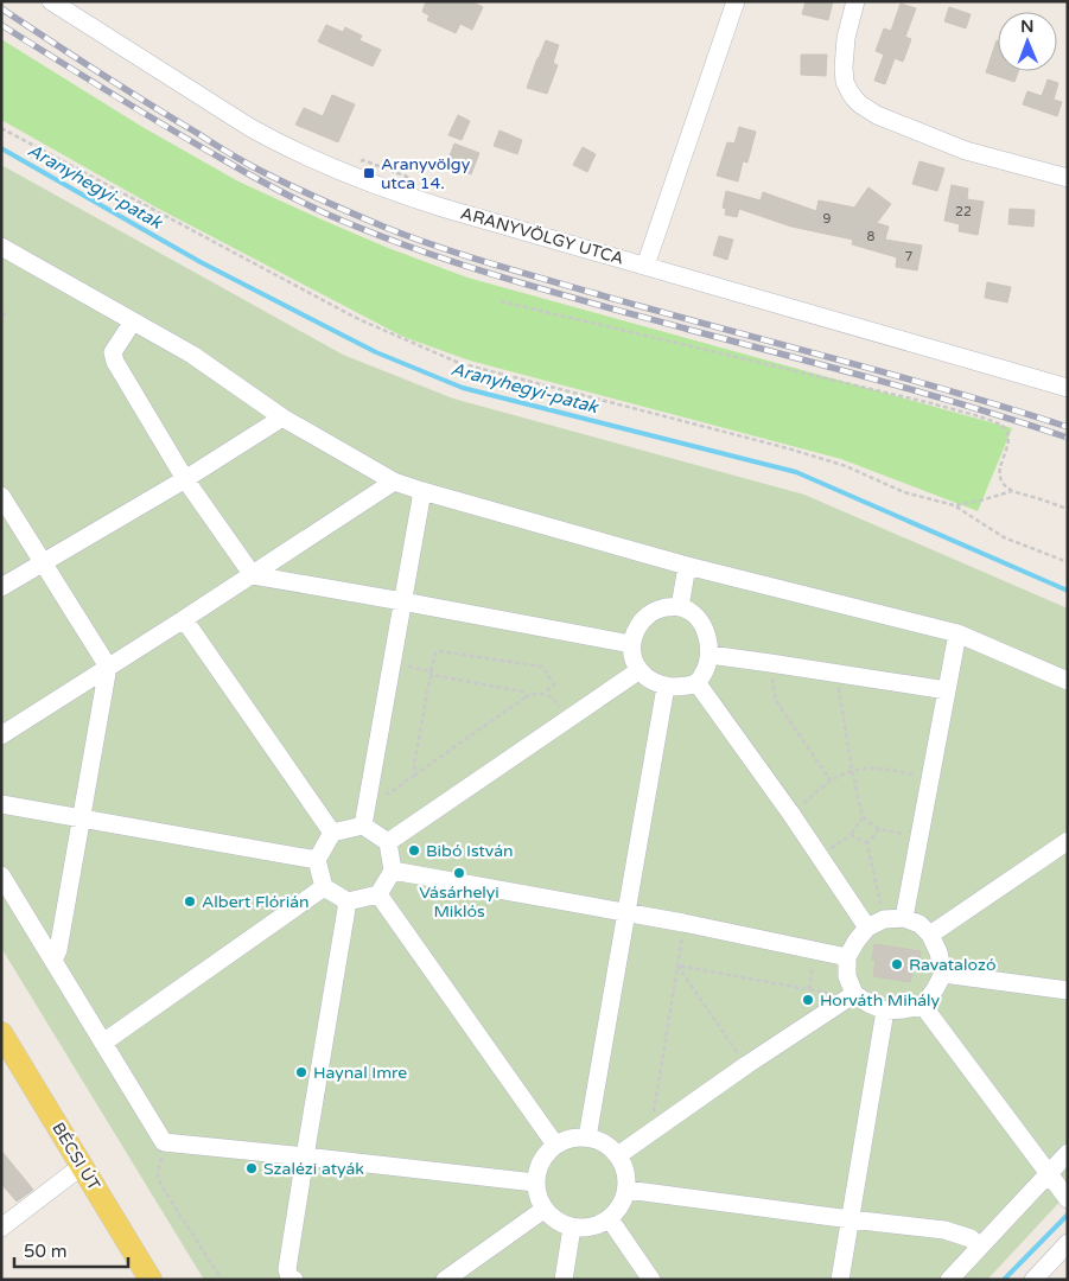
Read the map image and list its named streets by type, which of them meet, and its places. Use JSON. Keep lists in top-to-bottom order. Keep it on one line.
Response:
{"streets":{"main road":["BÉCSI ÚT"],"street":["ARANYVÖLGY UTCA"]},"water":["Aranyhegyi-patak"],"places":{"transit":["Aranyvölgy utca 14."],"other":["Bibó István","Vásárhelyi Miklós","Albert Flórián","Ravatalozó","Horváth Mihály","Haynal Imre","Szalézi atyák"]},"house_numbers":["22","9","8","7"],"scale_bar":"50 m","north":"top"}
